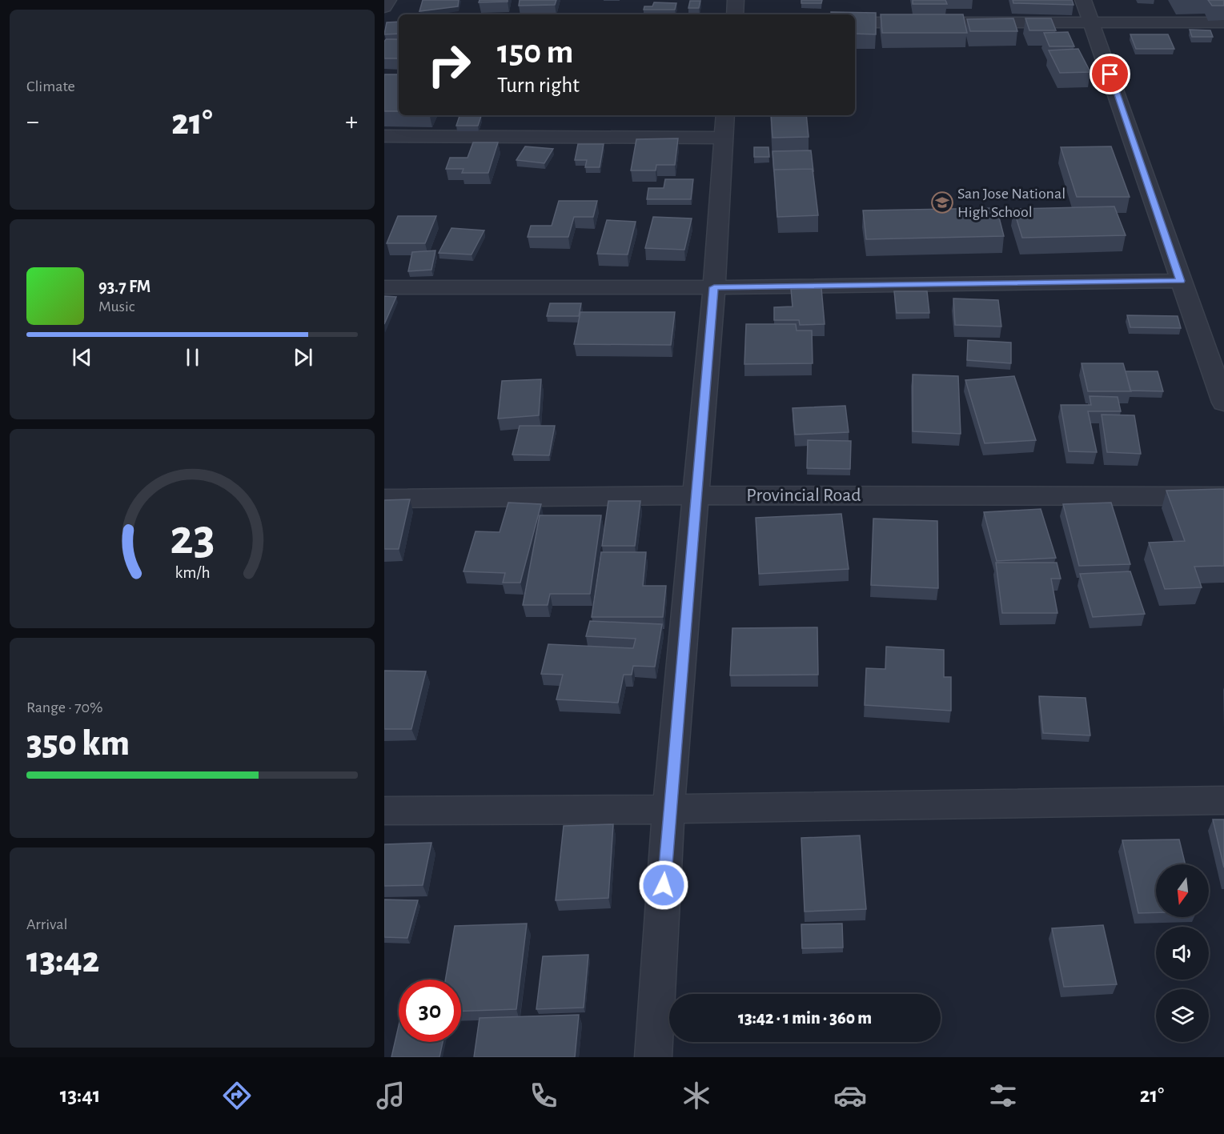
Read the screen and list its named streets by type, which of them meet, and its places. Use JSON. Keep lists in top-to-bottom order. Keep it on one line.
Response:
{"streets":{"street":["Provincial Road"]},"places":{"school or university":["San Jose National High School"]},"north":"bottom","page":{"tile":["Climate",["Range · 70%","350 km"],["Arrival","13:42"]],"turn":["150 m","Turn right"],"heat":["−","21°","+"],"song":["93.7 FM","Music"],"limit":"30","trip":"13:42 · 1 min · 360 m","tabs":["13:41","21°"],"gauge":["23","km/h"]}}
